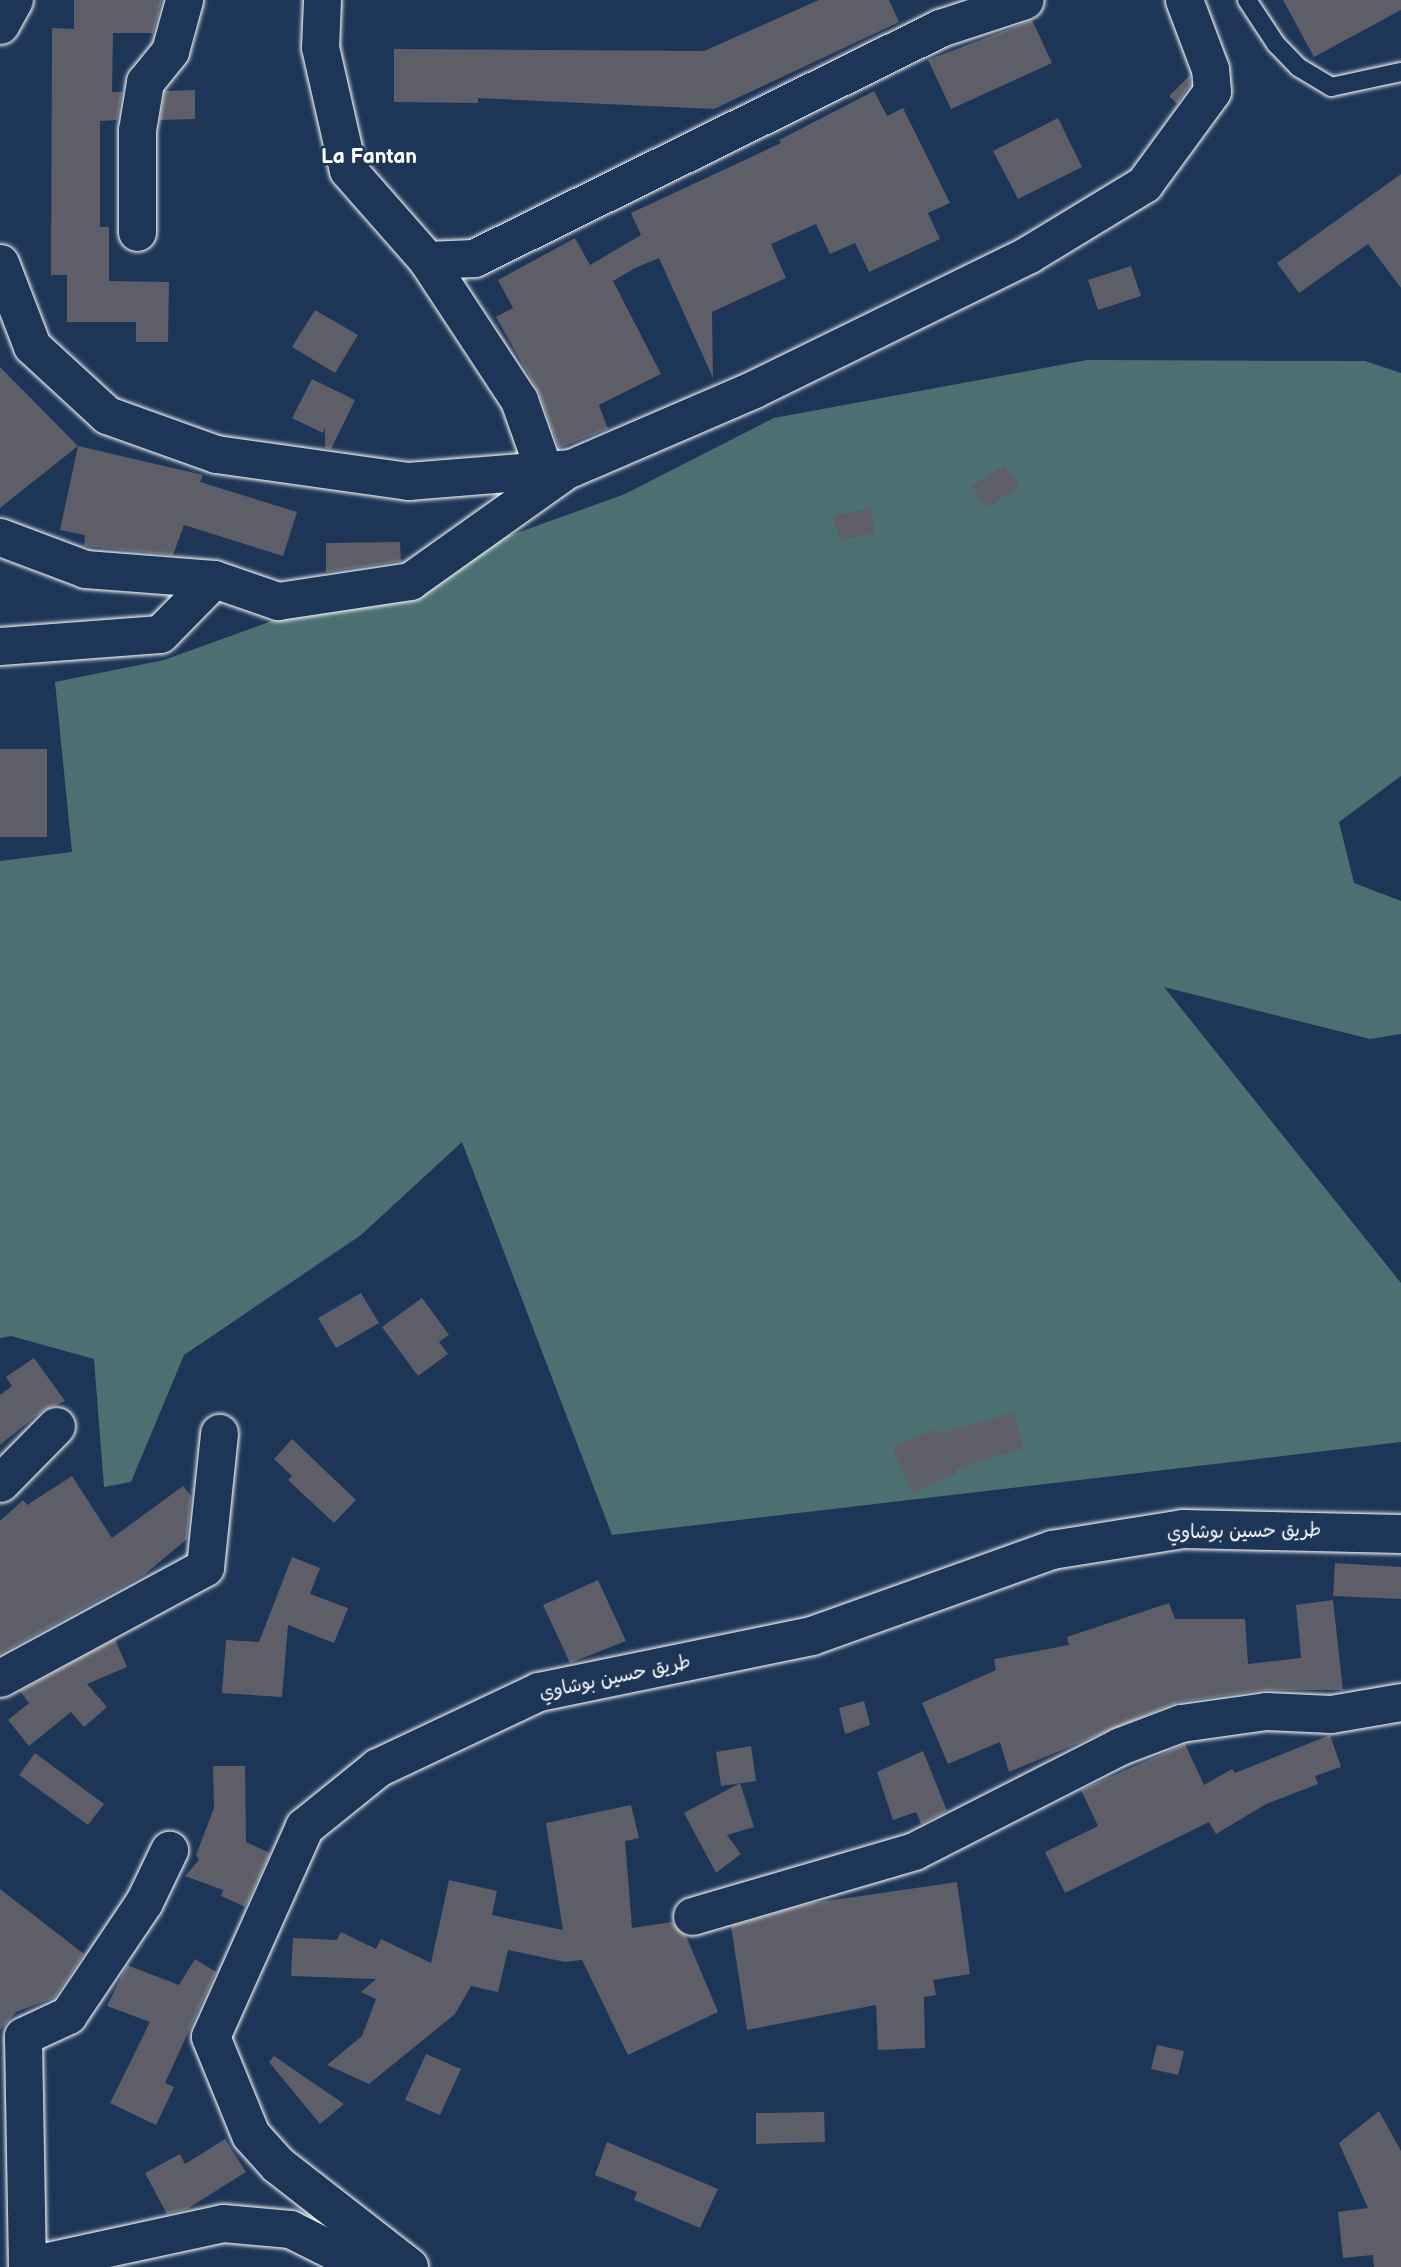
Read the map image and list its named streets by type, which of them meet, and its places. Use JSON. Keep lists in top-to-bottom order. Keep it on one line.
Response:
{"streets":{"street":["طريق حسين بوشاوي"]},"districts":["La Fantan"]}
